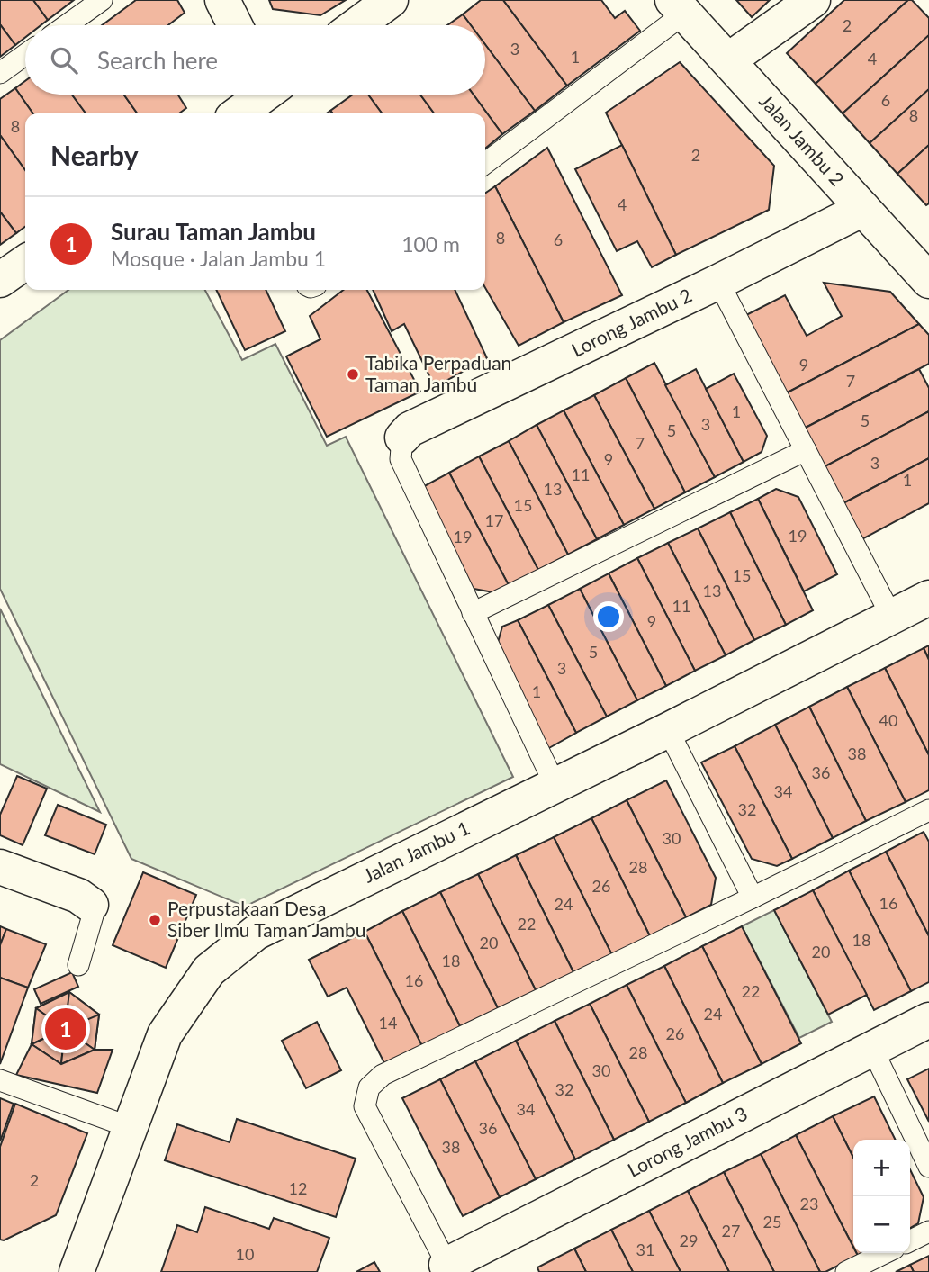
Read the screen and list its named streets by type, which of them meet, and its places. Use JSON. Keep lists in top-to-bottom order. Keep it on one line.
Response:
{"streets":{"street":["Jalan Jambu 2","Lorong Jambu 2","Jalan Jambu 1","Lorong Jambu 3"]},"crossings":[["Jalan Jambu 2","Lorong Jambu 2"]],"places":["Tabika Perpaduan Taman Jambu","Perpustakaan Desa Siber Ilmu Taman Jambu"],"house_numbers":["2","3","1","4","6","8","8","2","4","8","6","9","7","1","5","3","5","7","9","3","11","1","13","15","17","19","19","15","13","11","9","5","3","1","40","38","36","34","32","30","28","26","16","24","22","18","20","20","18","16","22","24","14","26","28","30","32","34","36","38","2","12","23","25","27","29","31","10"],"page":{"search":"Search here","heading":"Nearby","list":[{"mark":"1","name":"Surau Taman Jambu","note":"Mosque · Jalan Jambu 1","value":"100 m"}],"pins":"1","map_buttons":["+","−"]}}
